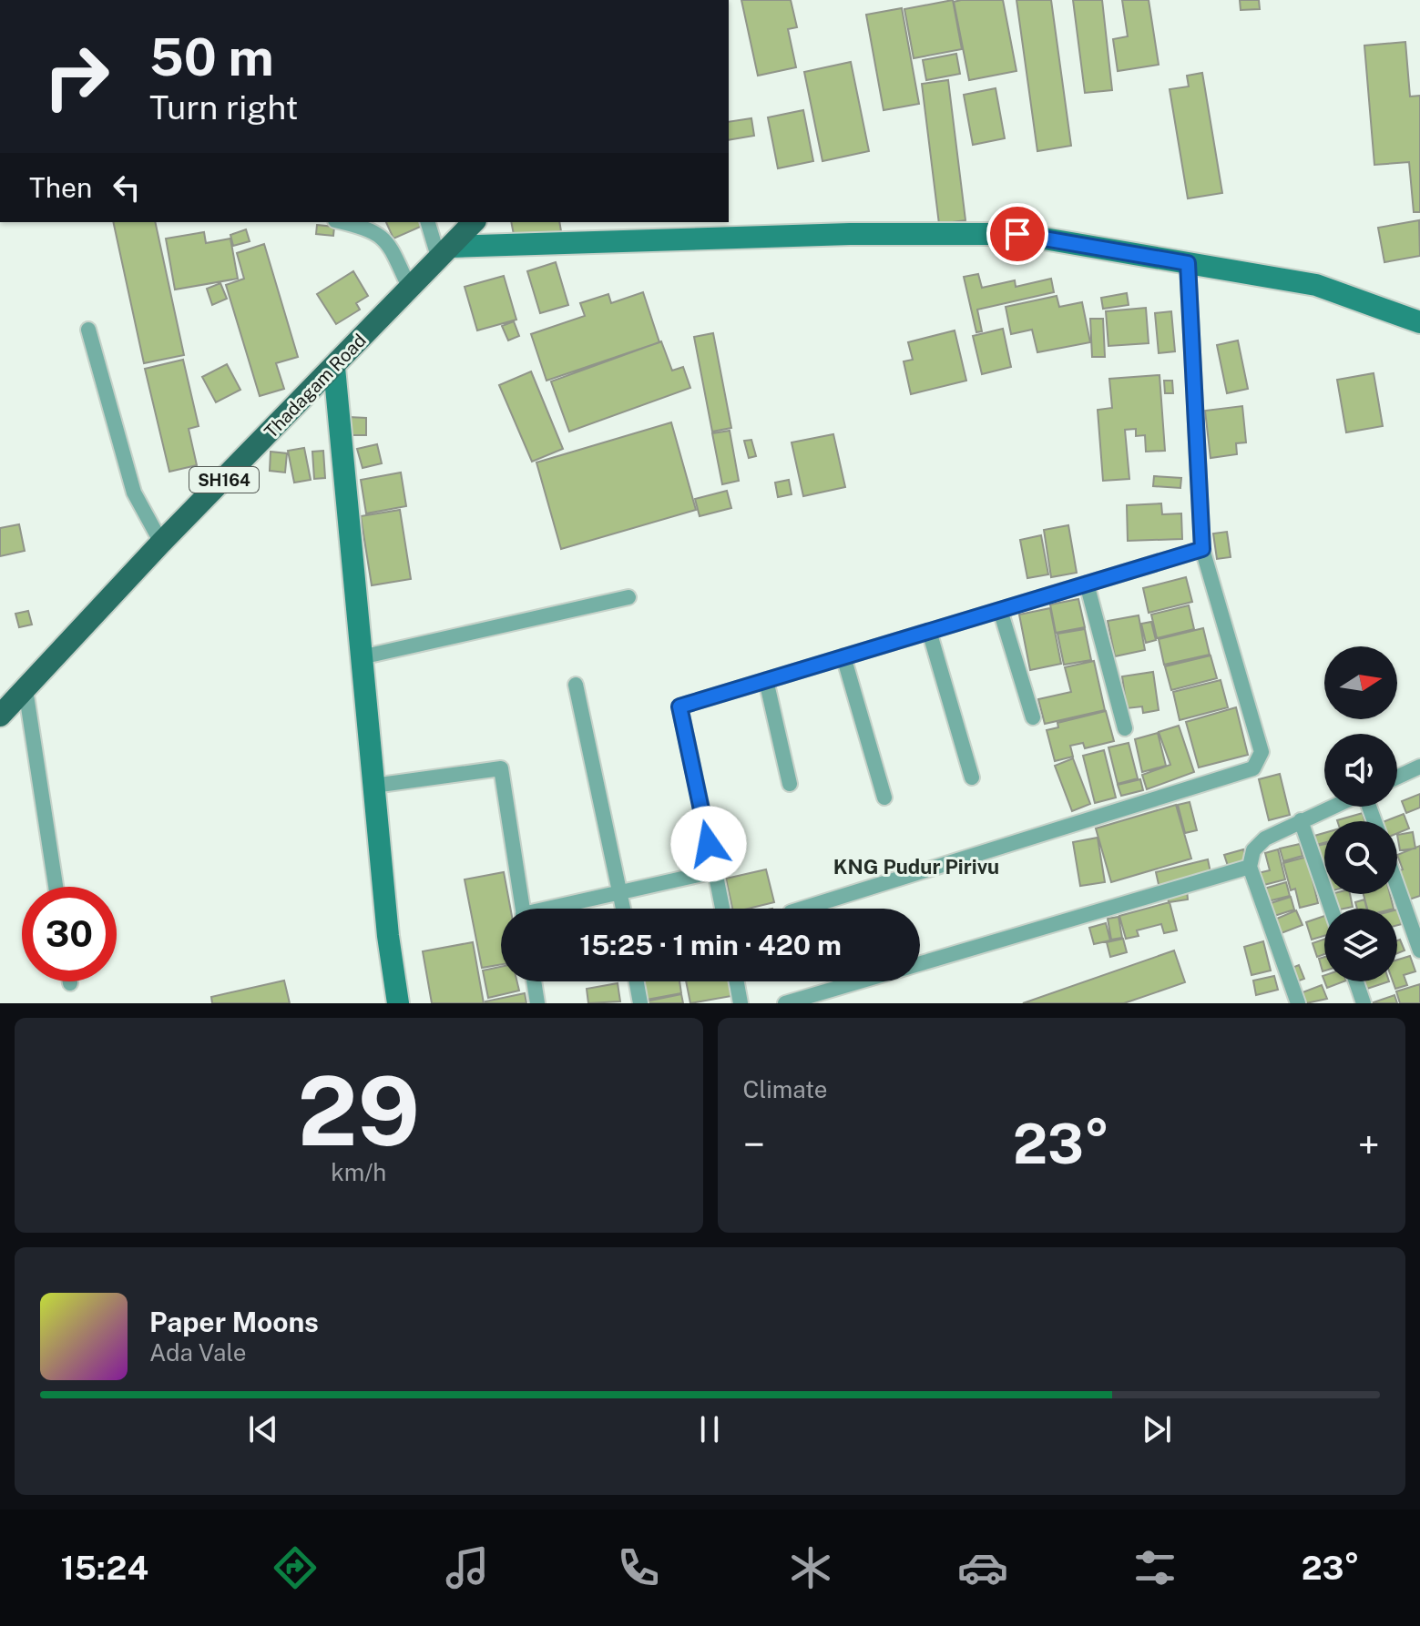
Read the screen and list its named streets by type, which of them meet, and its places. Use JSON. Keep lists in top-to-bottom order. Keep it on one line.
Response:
{"streets":{"main road":["Thadagam Road","SH164"]},"crossings":[["Thadagam Road","SH164"]],"districts":["KNG Pudur Pirivu"],"north":"right","page":{"turn":["50 m","Turn right"],"then":"Then","limit":"30","trip":"15:25 · 1 min · 420 m","tile":[["29","km/h"],"Climate"],"heat":["−","23°","+"],"song":["Paper Moons","Ada Vale"],"tabs":["15:24","23°"]}}
